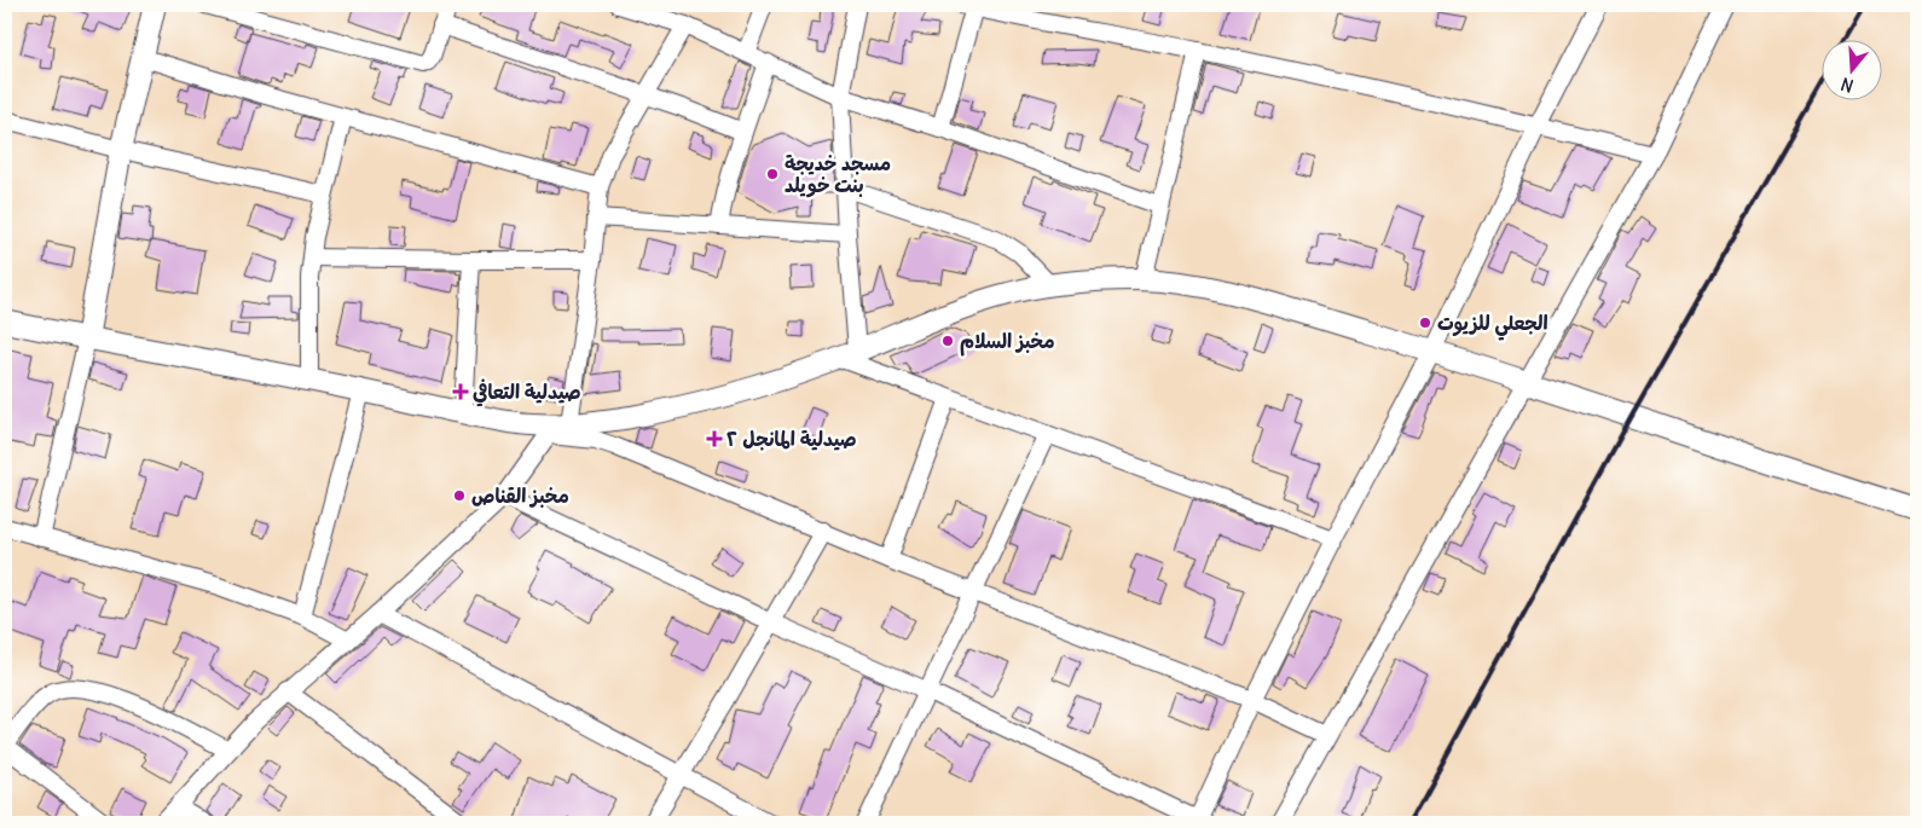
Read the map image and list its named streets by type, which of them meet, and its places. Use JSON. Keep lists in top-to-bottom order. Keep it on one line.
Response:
{"places":{"other":["مسجد خديجة بنت خويلد","الجعلي للزيوت","مخبز السلام","مخبز القناص"],"health":["صيدلية التعافي","صيدلية المانجل ٢"]},"north":"bottom"}
